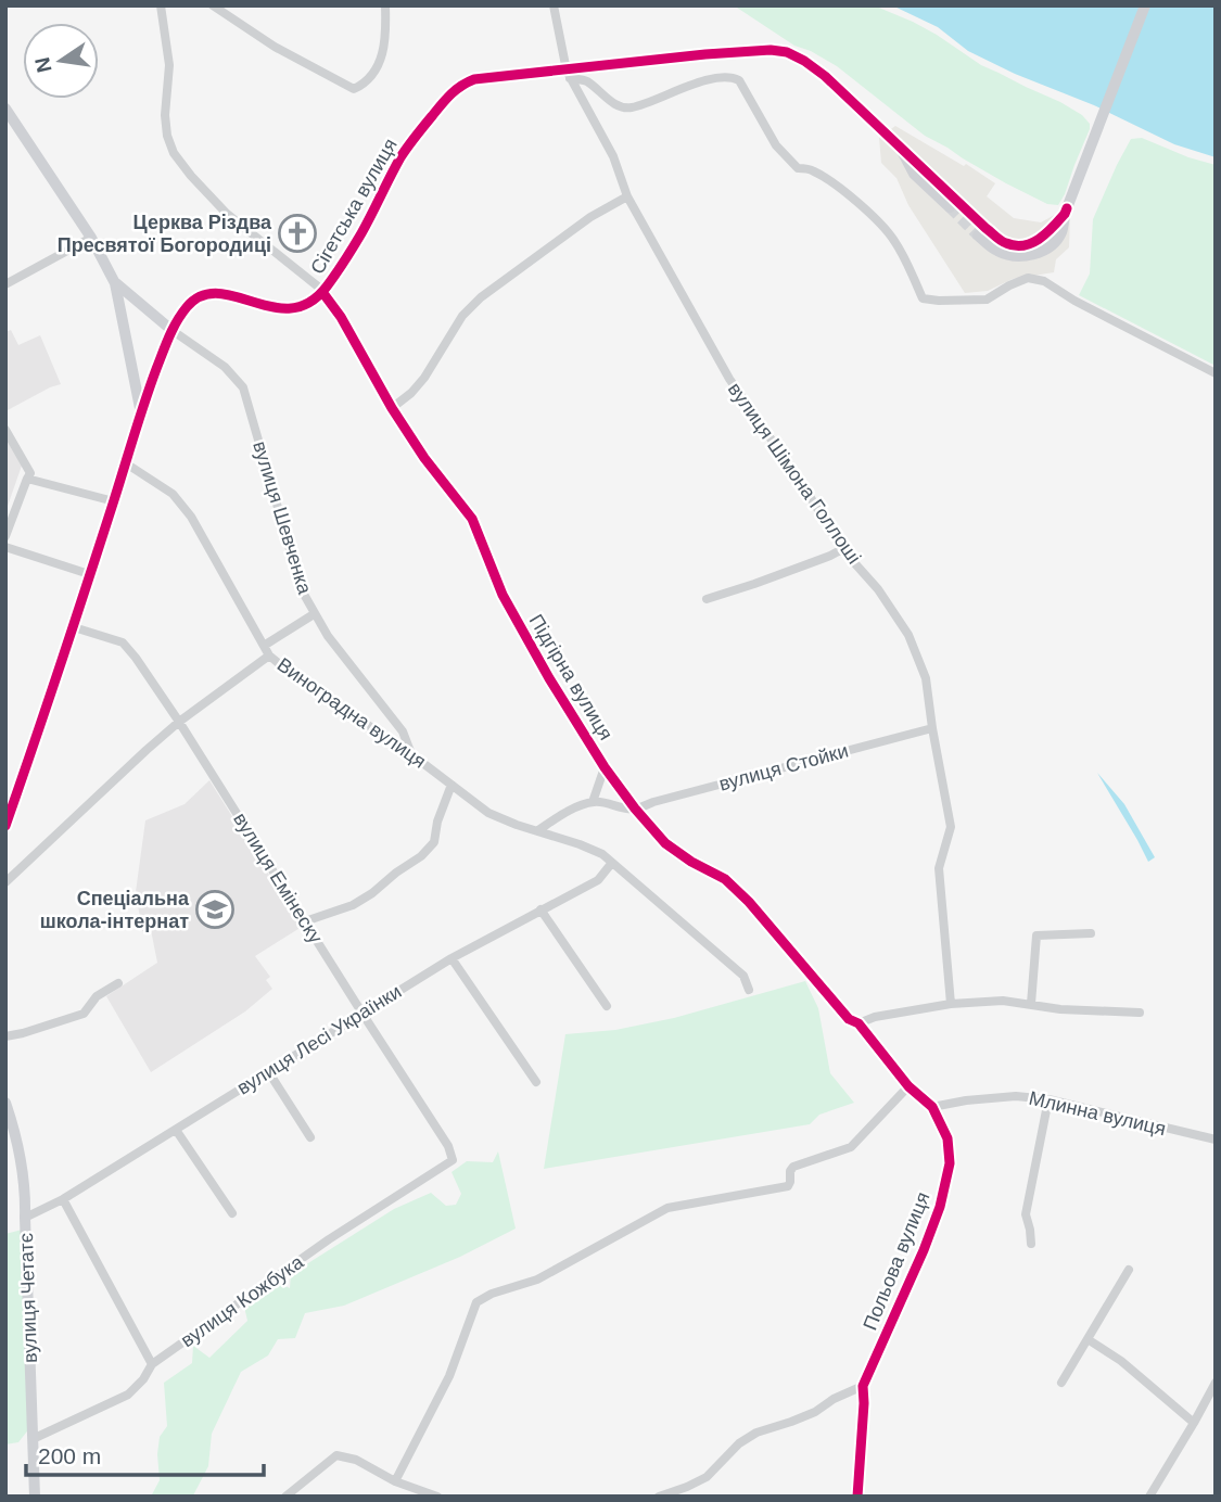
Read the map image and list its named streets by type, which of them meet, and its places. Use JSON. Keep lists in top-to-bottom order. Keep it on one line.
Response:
{"streets":{"street":["Сігетська вулиця","вулиця Шімона Голлоші","вулиця Шевченка","Підгірна вулиця","Виноградна вулиця","вулиця Стойки","вулиця Емінеску","вулиця Лесі Українки","Млинна вулиця","Польова вулиця","вулиця Четатє","вулиця Кожбука"]},"crossings":[["Сігетська вулиця","вулиця Шімона Голлоші"],["Сігетська вулиця","вулиця Шевченка"],["Сігетська вулиця","Підгірна вулиця"],["Сігетська вулиця","вулиця Емінеску"],["вулиця Шімона Голлоші","вулиця Стойки"],["вулиця Шевченка","Виноградна вулиця"],["Підгірна вулиця","вулиця Стойки"],["Підгірна вулиця","Польова вулиця"],["Виноградна вулиця","вулиця Емінеску"],["Виноградна вулиця","вулиця Лесі Українки"],["вулиця Емінеску","вулиця Лесі Українки"],["вулиця Емінеску","вулиця Кожбука"],["вулиця Лесі Українки","вулиця Четатє"],["Млинна вулиця","Польова вулиця"],["вулиця Четатє","вулиця Кожбука"]],"places":{"church":["Церква Різдва Пресвятої Богородиці"],"school or university":["Спеціальна школа-інтернат"]},"scale_bar":"200 m","north":"left"}
